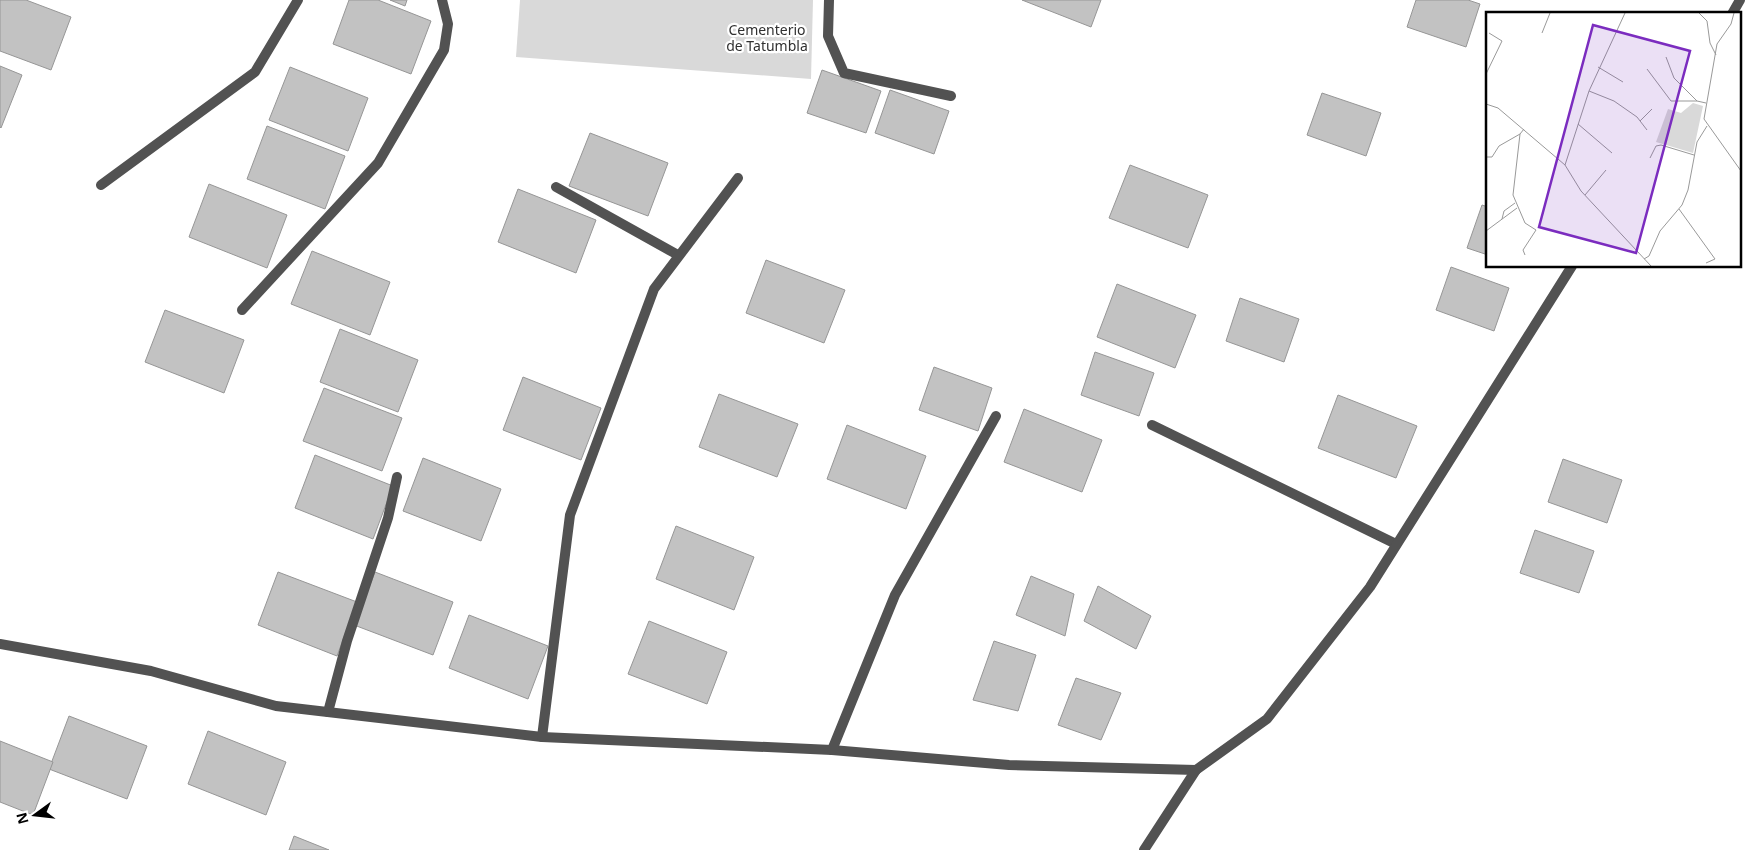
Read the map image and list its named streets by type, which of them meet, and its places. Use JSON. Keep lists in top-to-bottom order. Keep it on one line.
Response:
{"parks":["Cementerio de Tatumbla"],"north":"left"}
